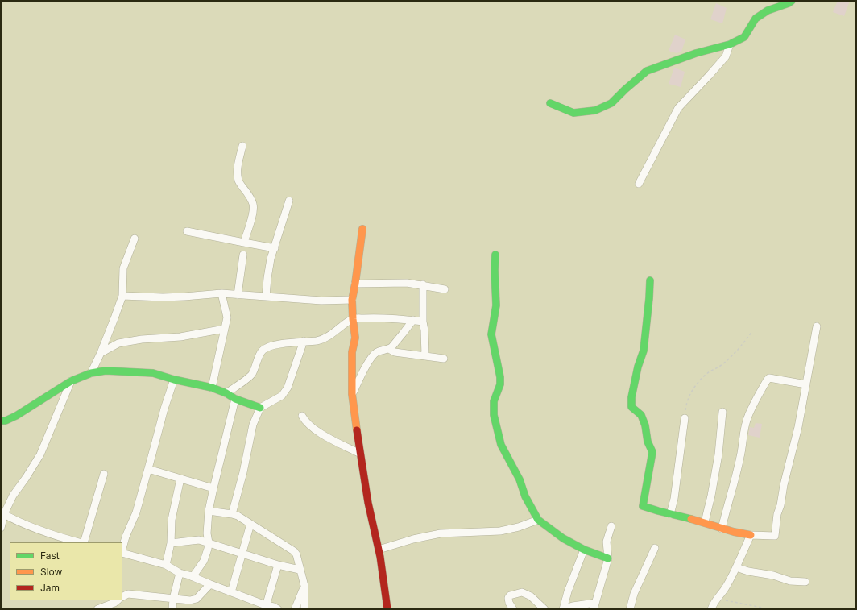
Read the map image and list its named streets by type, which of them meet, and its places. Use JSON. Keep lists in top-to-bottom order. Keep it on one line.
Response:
{"legend":["Fast","Slow","Jam"]}
